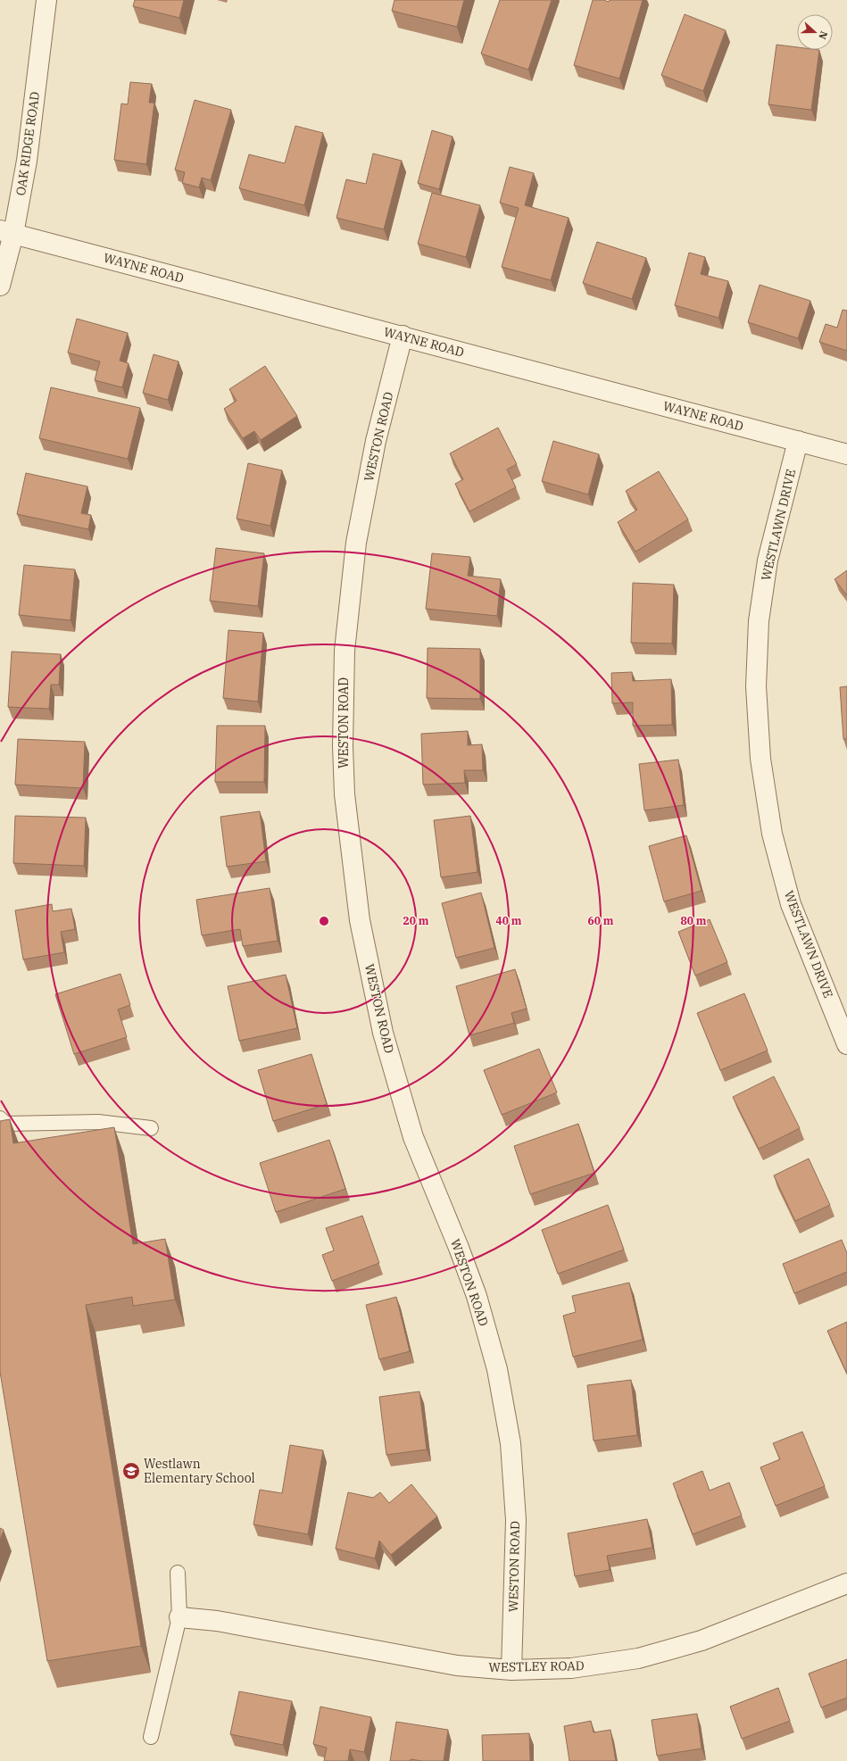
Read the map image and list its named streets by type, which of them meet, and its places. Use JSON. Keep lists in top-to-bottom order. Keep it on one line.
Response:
{"streets":{"street":["OAK RIDGE ROAD","WAYNE ROAD","WESTON ROAD","WESTLAWN DRIVE","WESTLEY ROAD"]},"crossings":[["OAK RIDGE ROAD","WAYNE ROAD"],["WAYNE ROAD","WESTON ROAD"],["WAYNE ROAD","WESTLAWN DRIVE"],["WESTON ROAD","WESTLEY ROAD"]],"places":{"school or university":["Westlawn Elementary School"]},"north":"right","rings":["20 m","40 m","60 m","80 m"]}
